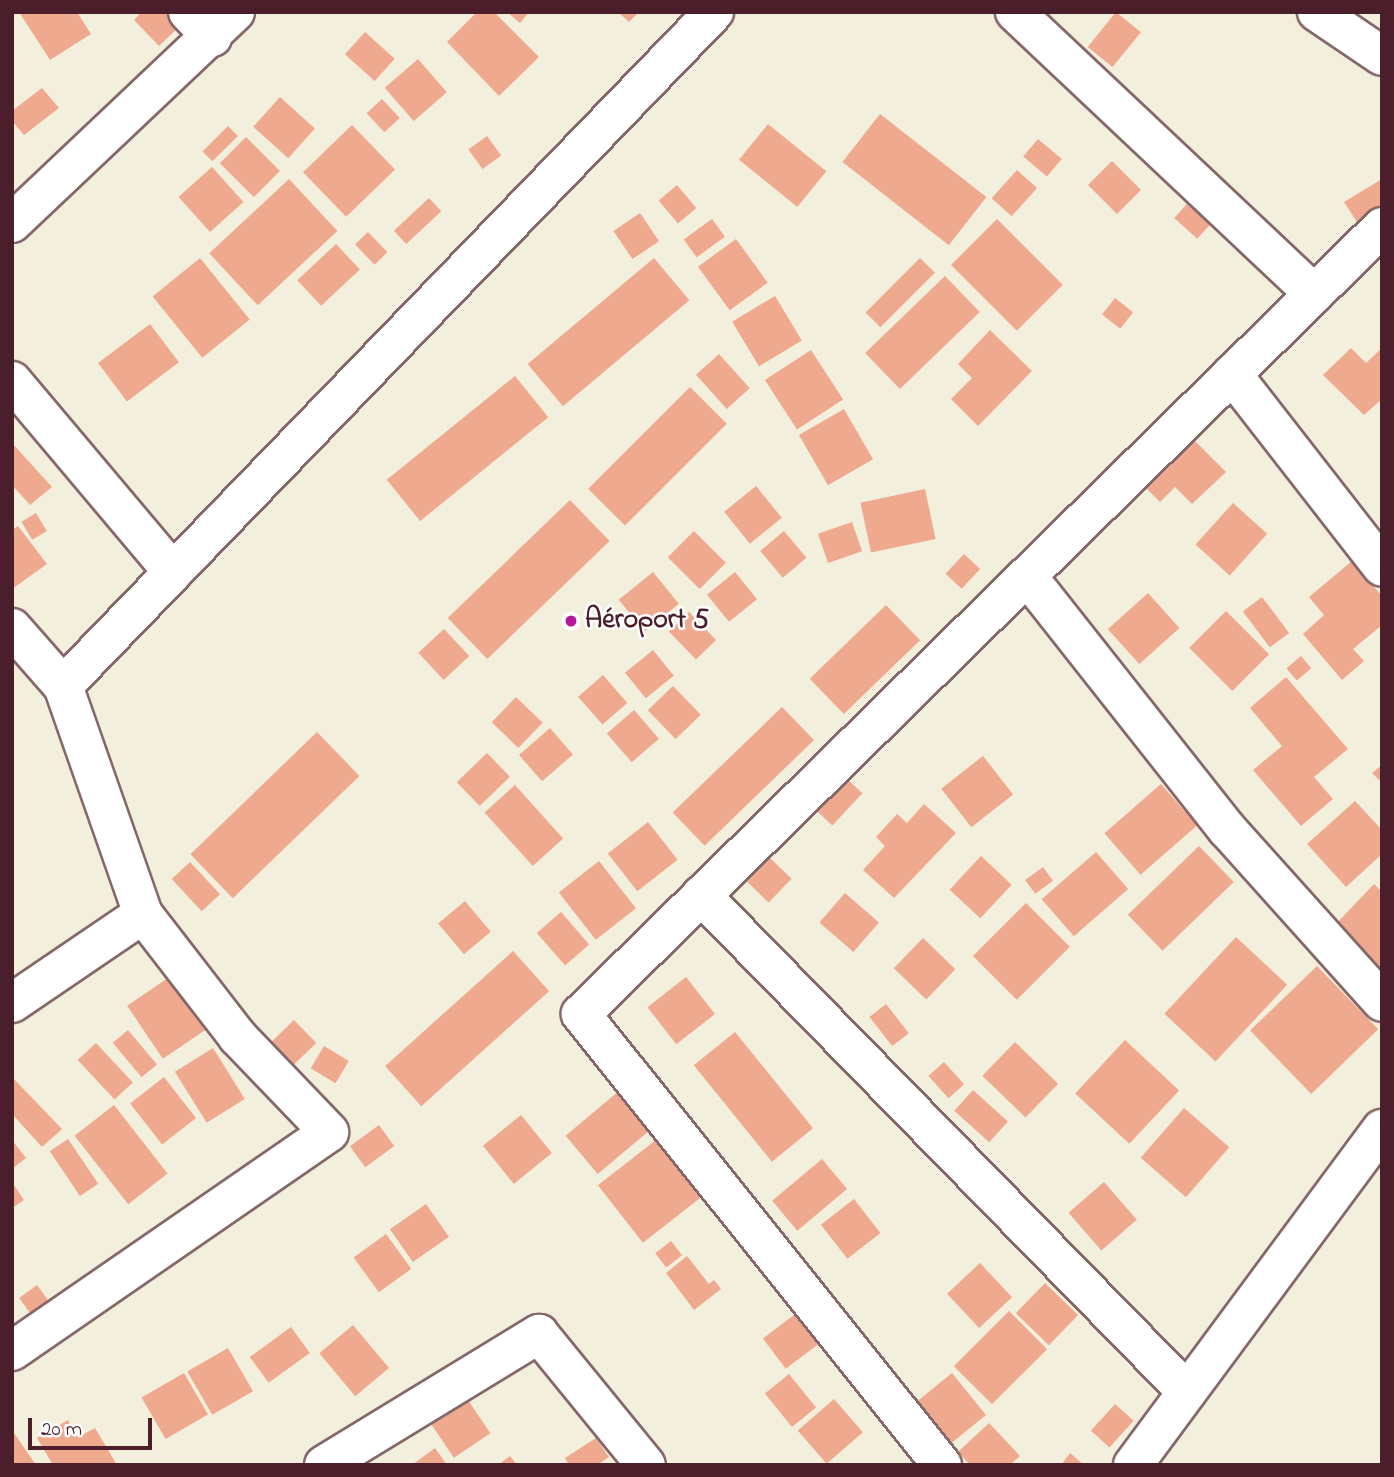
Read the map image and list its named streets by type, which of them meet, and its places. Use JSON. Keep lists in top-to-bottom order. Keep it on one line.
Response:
{"places":["Aéroport 5"],"scale_bar":"20 m"}
